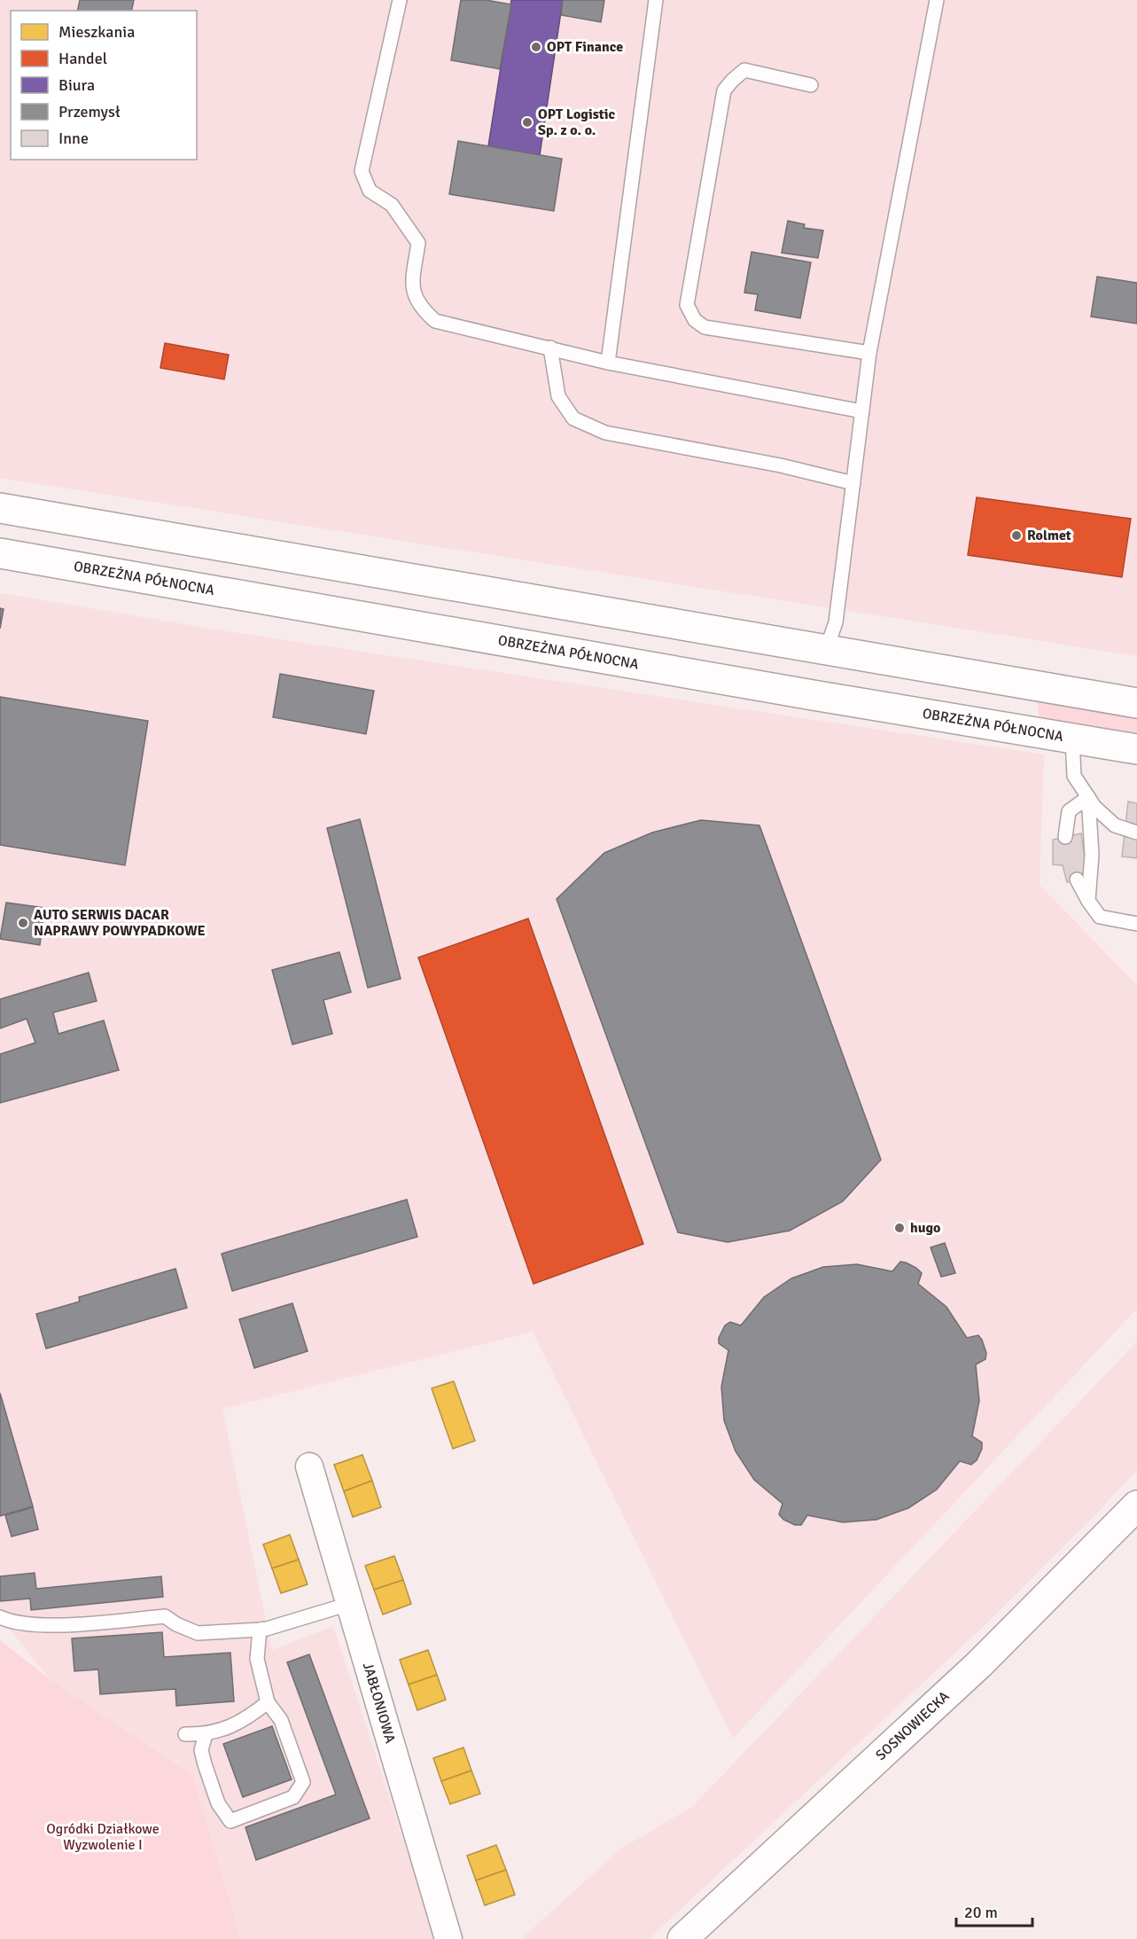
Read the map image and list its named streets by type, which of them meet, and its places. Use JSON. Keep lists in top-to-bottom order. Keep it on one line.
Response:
{"streets":{"street":["OBRZEŻNA PÓŁNOCNA","JABŁONIOWA","SOSNOWIECKA"]},"parks":["Ogródki Działkowe Wyzwolenie I"],"places":["OPT Finance","OPT Logistic Sp. z o. o.","Rolmet","AUTO SERWIS DACAR NAPRAWY POWYPADKOWE","hugo"],"legend":["Mieszkania","Handel","Biura","Przemysł","Inne"],"scale_bar":"20 m"}
